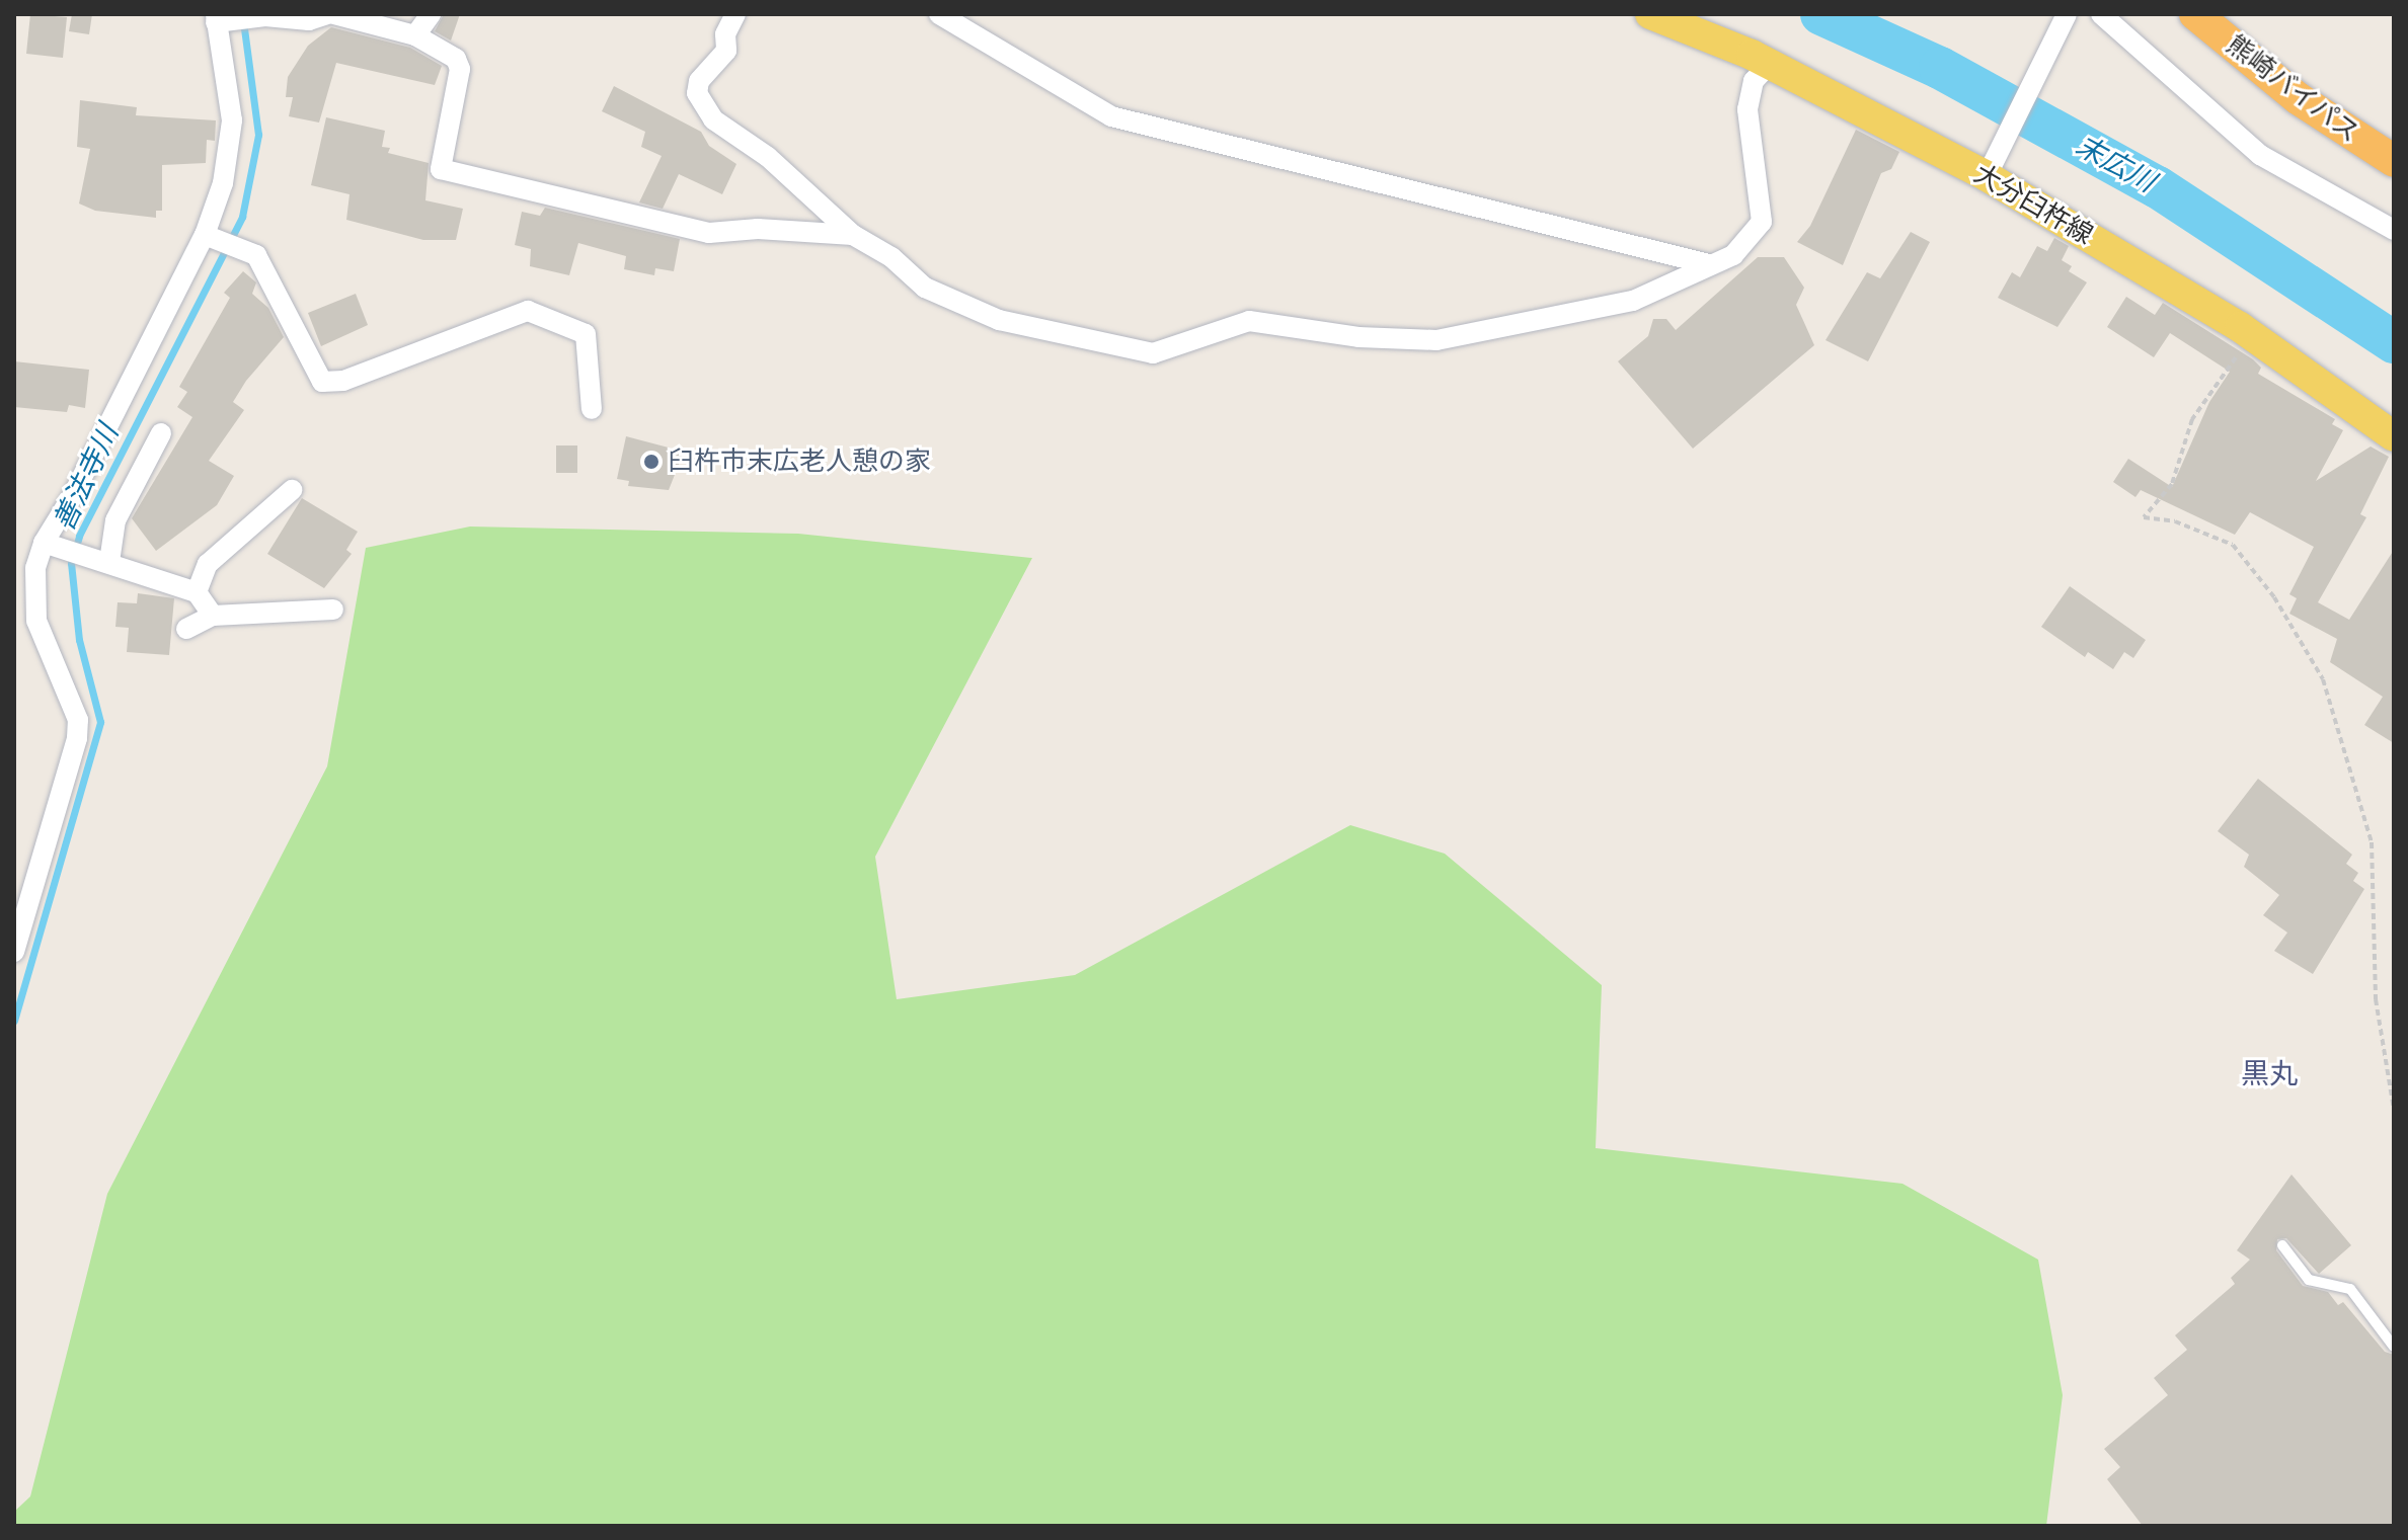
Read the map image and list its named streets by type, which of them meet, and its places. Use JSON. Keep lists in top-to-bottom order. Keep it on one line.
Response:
{"streets":{"highway":["熊崎バイパス"],"main road":["大分臼杵線"]},"districts":["黒丸"],"water":["末広川","善法寺川"],"places":["臼杵市末広老人憩の家"]}
